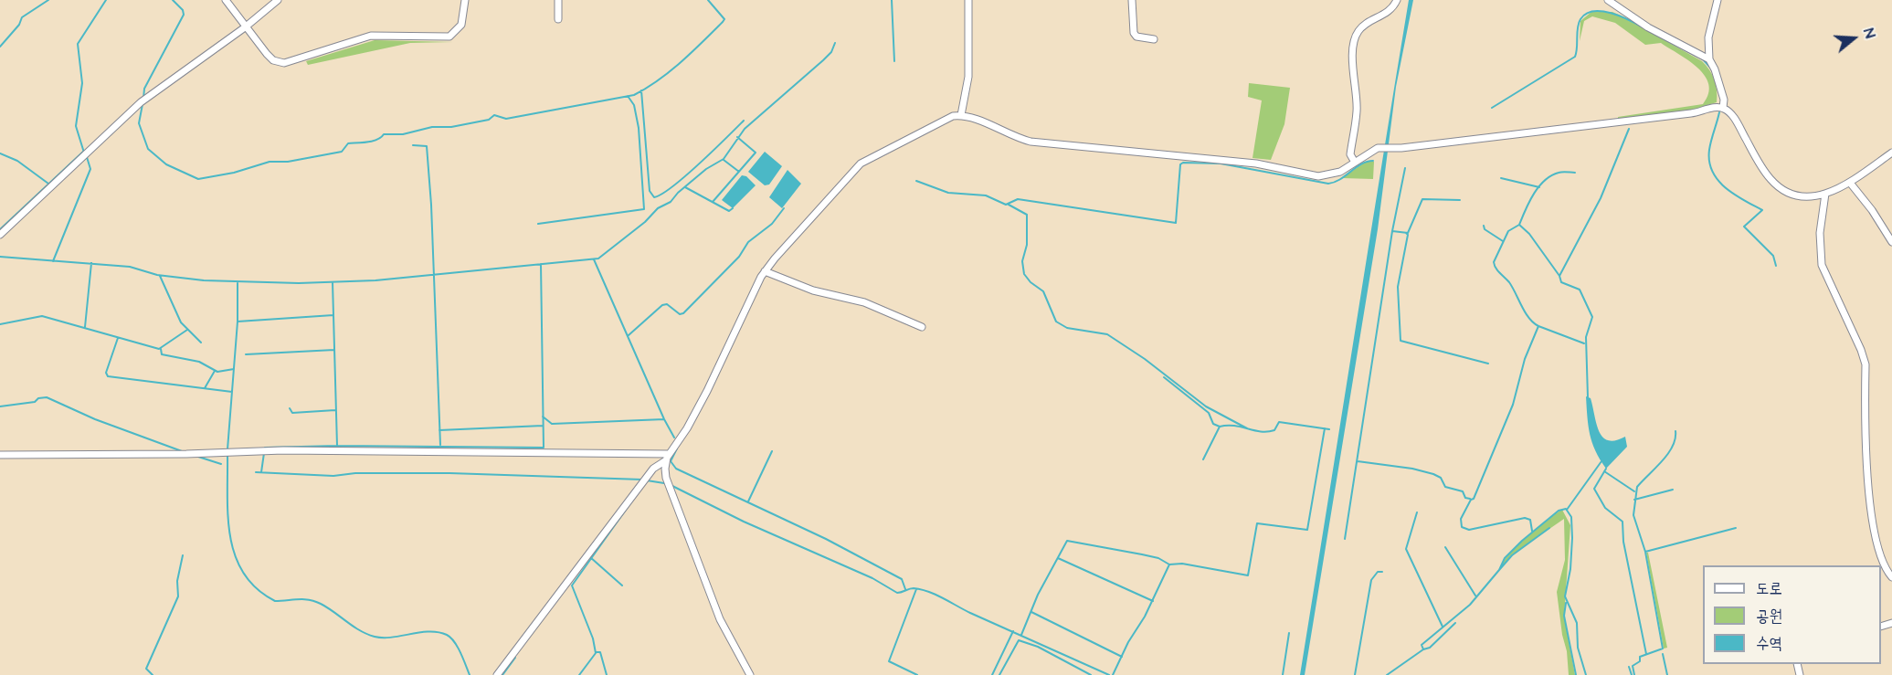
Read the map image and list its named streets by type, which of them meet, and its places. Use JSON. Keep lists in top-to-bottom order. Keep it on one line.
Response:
{"legend":["도로","공원","수역"],"north":"right"}
